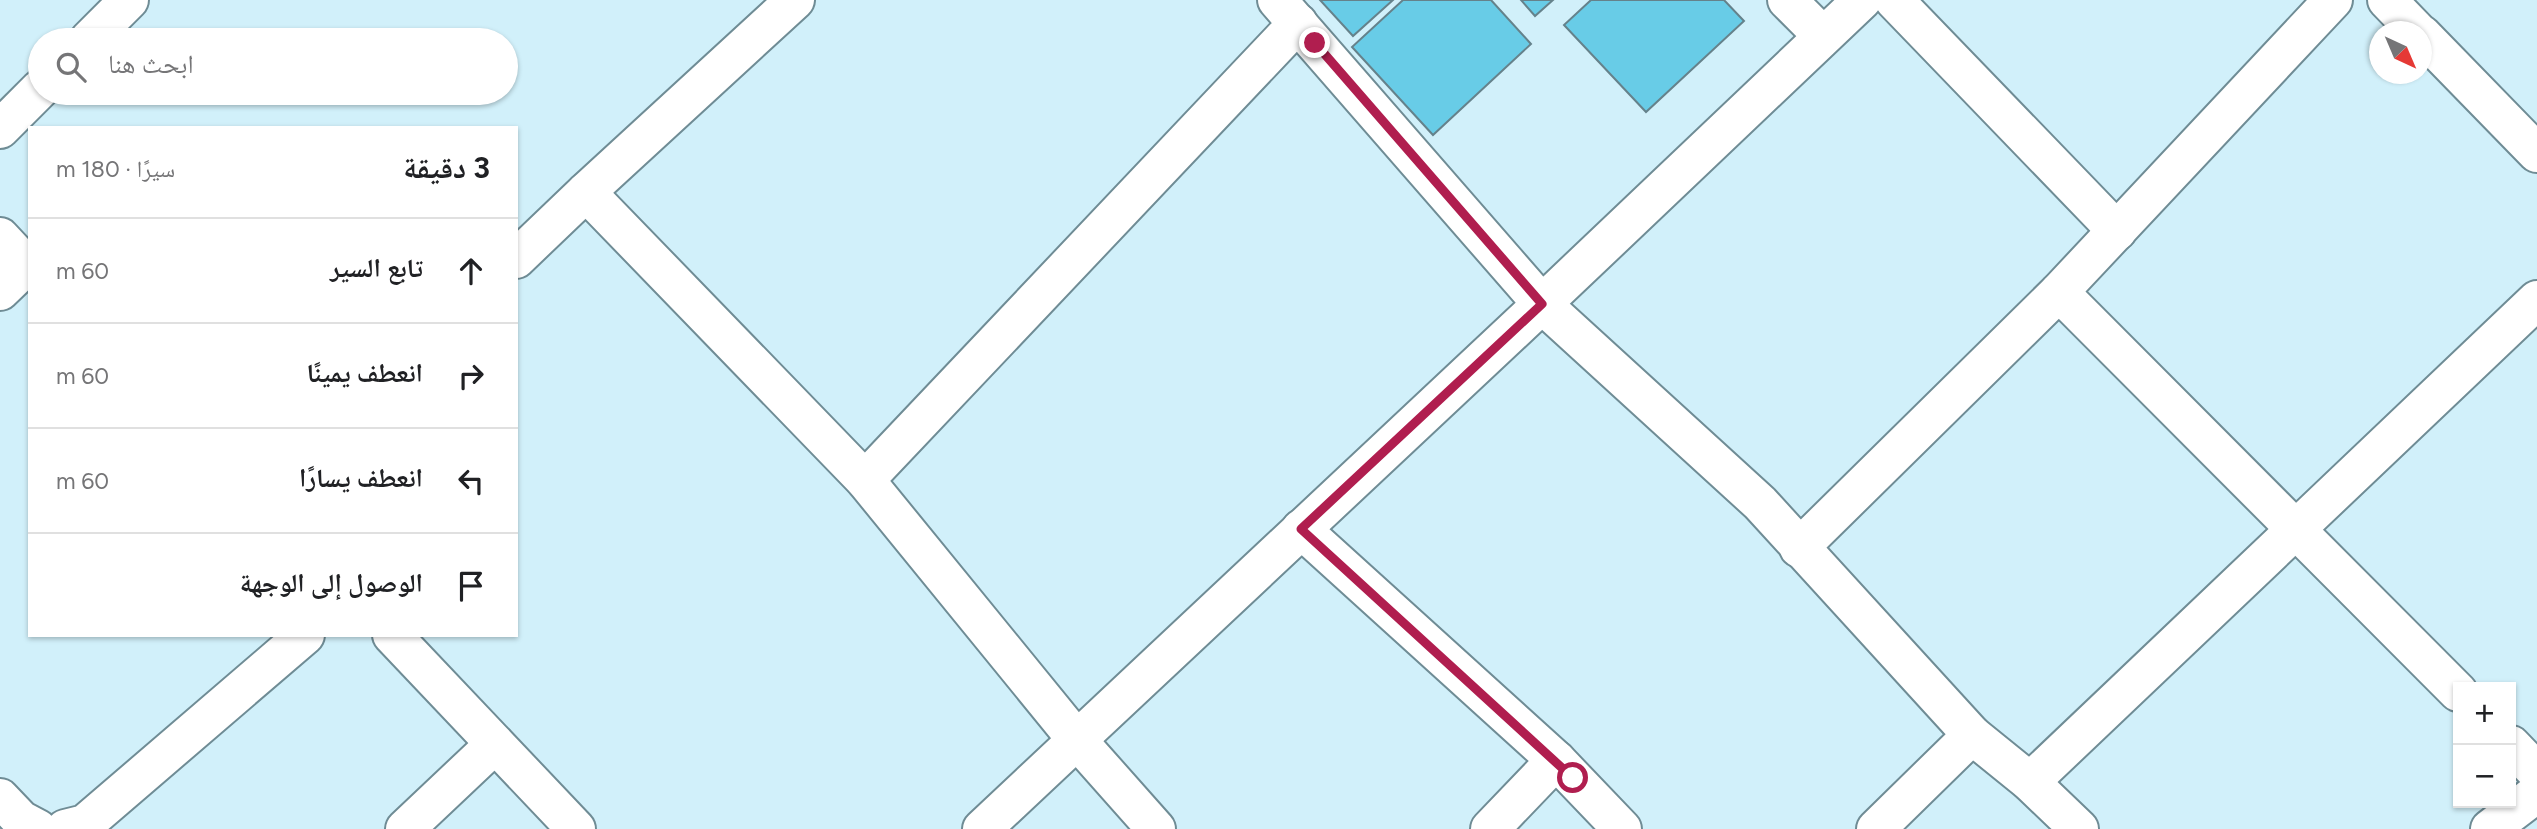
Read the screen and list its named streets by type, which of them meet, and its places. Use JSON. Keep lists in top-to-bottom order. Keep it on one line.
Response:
{"north":"bottom right","page":{"search":"ابحث هنا","heading":["3 دقيقة","سيرًا · 180 m"],"list":[["تابع السير","60 m"],["انعطف يمينًا","60 m"],["انعطف يسارًا","60 m"],"الوصول إلى الوجهة"],"map_buttons":["+","−"]}}
